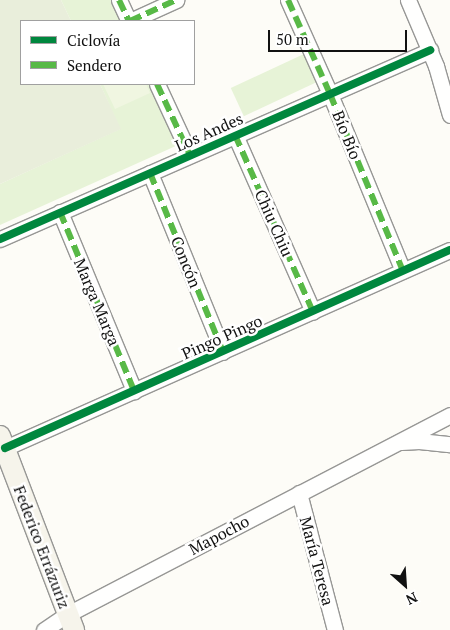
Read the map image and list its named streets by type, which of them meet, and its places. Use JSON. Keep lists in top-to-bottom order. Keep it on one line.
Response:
{"streets":{"street":["Los Andes","Bío Bío","Chiu Chiu","Concón","Marga Marga","Pingo Pingo","Mapocho","Federico Errázuriz","María Teresa"]},"crossings":[["Los Andes","Bío Bío"],["Los Andes","Chiu Chiu"],["Los Andes","Concón"],["Los Andes","Marga Marga"],["Bío Bío","Pingo Pingo"],["Chiu Chiu","Pingo Pingo"],["Concón","Pingo Pingo"],["Marga Marga","Pingo Pingo"],["Pingo Pingo","Federico Errázuriz"],["Mapocho","Federico Errázuriz"],["Mapocho","María Teresa"]],"legend":["Ciclovía","Sendero"],"scale_bar":"50 m","north":"bottom right"}
